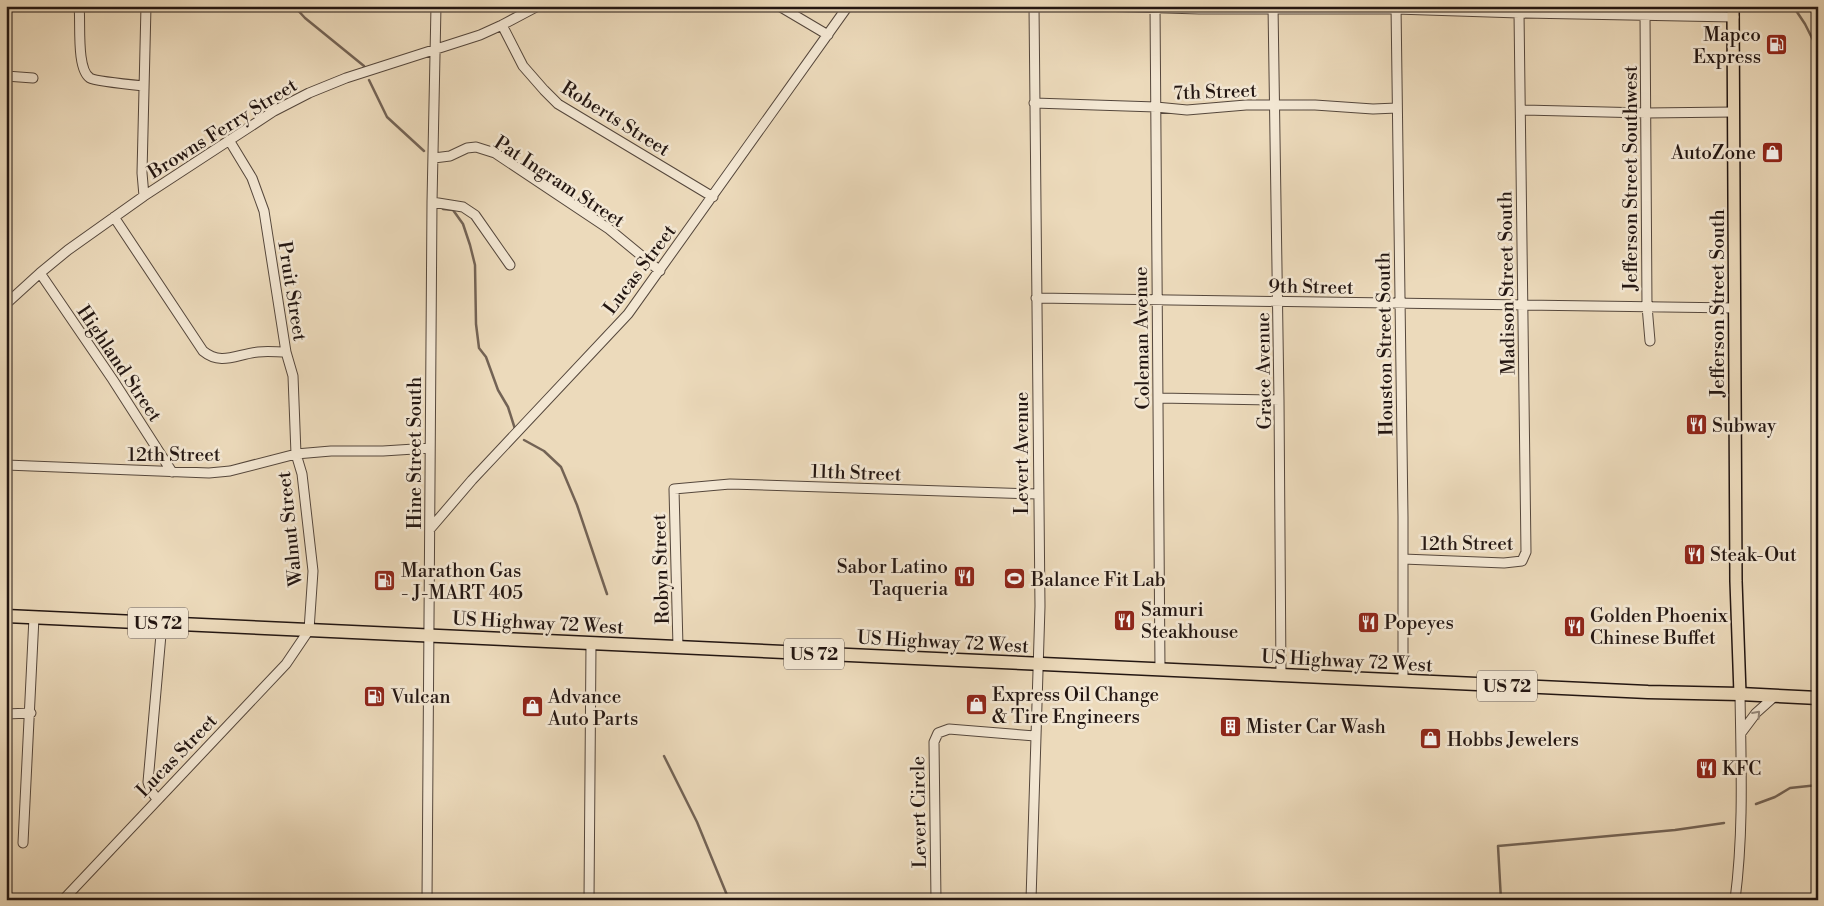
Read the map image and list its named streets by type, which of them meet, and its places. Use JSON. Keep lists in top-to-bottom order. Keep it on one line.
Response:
{"streets":{"highway":["US Highway 72 West","US 72"],"main road":["Jefferson Street South"],"street":["7th Street","Roberts Street","Browns Ferry Street","Jefferson Street Southwest","Pat Ingram Street","Lucas Street","Madison Street South","9th Street","Pruit Street","Coleman Avenue","Houston Street South","Highland Street","Grace Avenue","Hine Street South","Levert Avenue","12th Street","11th Street","Walnut Street","Robyn Street","Levert Circle"]},"crossings":[["7th Street","Coleman Avenue"],["7th Street","Houston Street South"],["7th Street","Grace Avenue"],["7th Street","Levert Avenue"],["Roberts Street","Browns Ferry Street"],["Roberts Street","Lucas Street"],["Browns Ferry Street","Pruit Street"],["Browns Ferry Street","Highland Street"],["Browns Ferry Street","Hine Street South"],["Jefferson Street Southwest","9th Street"],["Pat Ingram Street","Lucas Street"],["Pat Ingram Street","Hine Street South"],["Lucas Street","Hine Street South"],["Lucas Street","Walnut Street"],["Lucas Street","US Highway 72 West"],["Madison Street South","9th Street"],["Madison Street South","12th Street"],["9th Street","Jefferson Street South"],["9th Street","Coleman Avenue"],["9th Street","Houston Street South"],["9th Street","Grace Avenue"],["9th Street","Levert Avenue"],["Pruit Street","12th Street"],["Pruit Street","Walnut Street"],["Jefferson Street South","US Highway 72 West"],["Coleman Avenue","US Highway 72 West"],["Houston Street South","12th Street"],["Houston Street South","US Highway 72 West"],["Highland Street","12th Street"],["Grace Avenue","US Highway 72 West"],["Hine Street South","12th Street"],["Hine Street South","US Highway 72 West"],["Levert Avenue","11th Street"],["Levert Avenue","US Highway 72 West"],["Levert Avenue","Levert Circle"],["12th Street","Walnut Street"],["11th Street","Robyn Street"],["Walnut Street","US Highway 72 West"],["Robyn Street","US Highway 72 West"]],"places":{"fuel station":["Mapco Express","Marathon Gas - J-MART 405","Vulcan"],"shop":["AutoZone","Express Oil Change & Tire Engineers","Advance Auto Parts","Hobbs Jewelers"],"restaurant":["Subway","Steak-Out","Sabor Latino Taqueria","Samuri Steakhouse","Popeyes","Golden Phoenix Chinese Buffet","KFC"],"sports":["Balance Fit Lab"],"building":["Mister Car Wash"]}}
